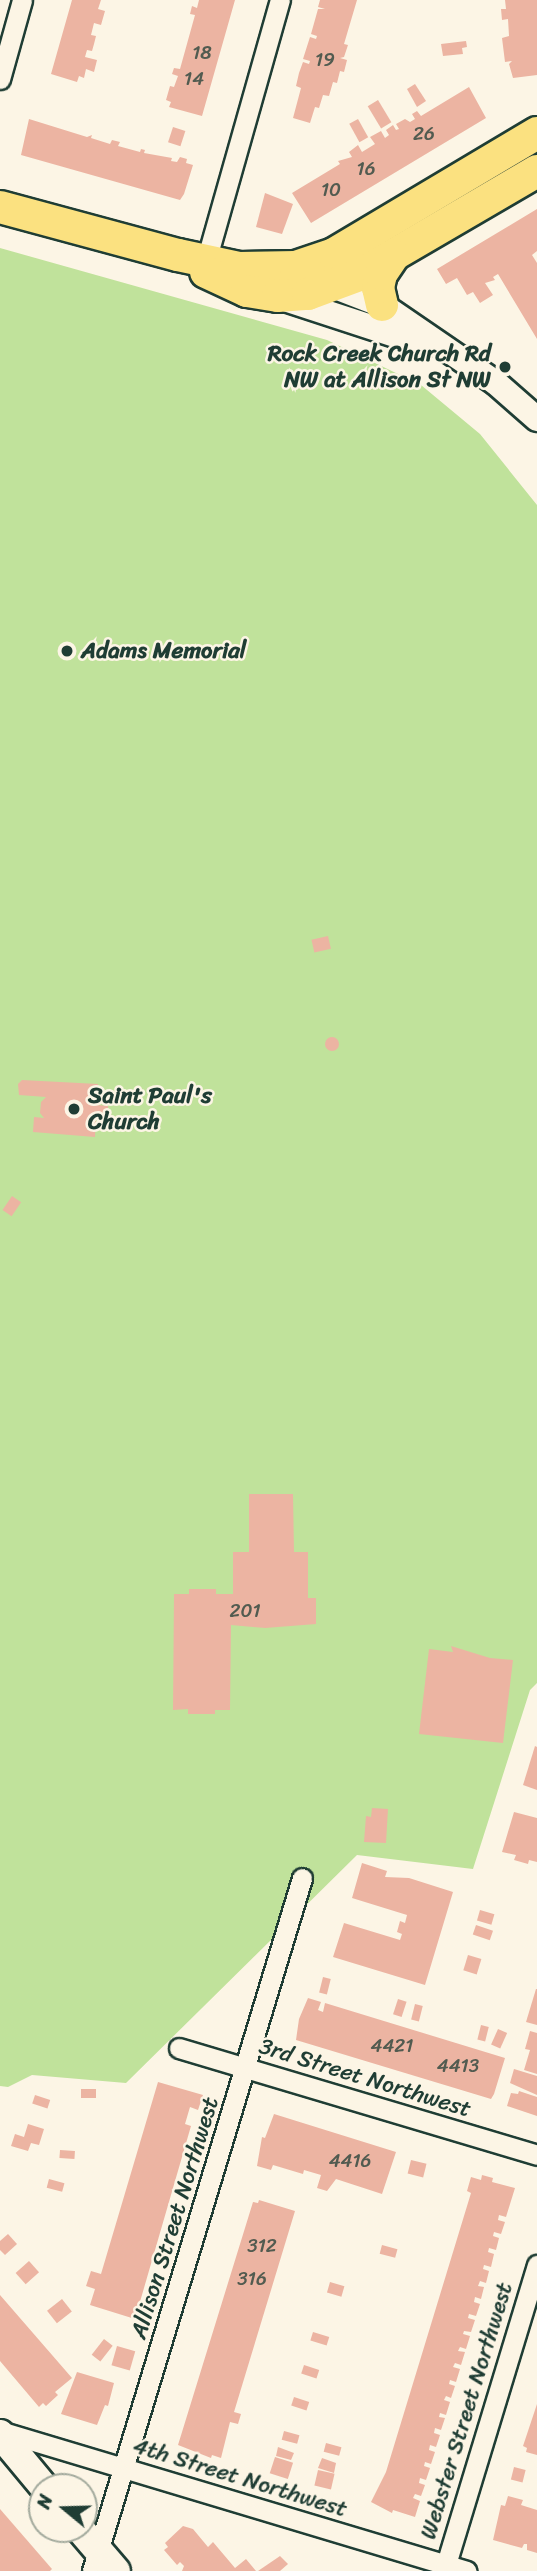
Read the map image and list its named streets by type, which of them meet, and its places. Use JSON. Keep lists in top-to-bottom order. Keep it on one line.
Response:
{"streets":{"street":["3rd Street Northwest","Allison Street Northwest","Webster Street Northwest","4th Street Northwest"]},"crossings":[["3rd Street Northwest","Allison Street Northwest"],["Allison Street Northwest","4th Street Northwest"],["Webster Street Northwest","4th Street Northwest"]],"places":["Rock Creek Church Rd NW at Allison St NW","Adams Memorial","Saint Paul's Church"],"house_numbers":["18","19","14","26","16","10","201","4421","4413","4416","312","316"],"north":"left"}
